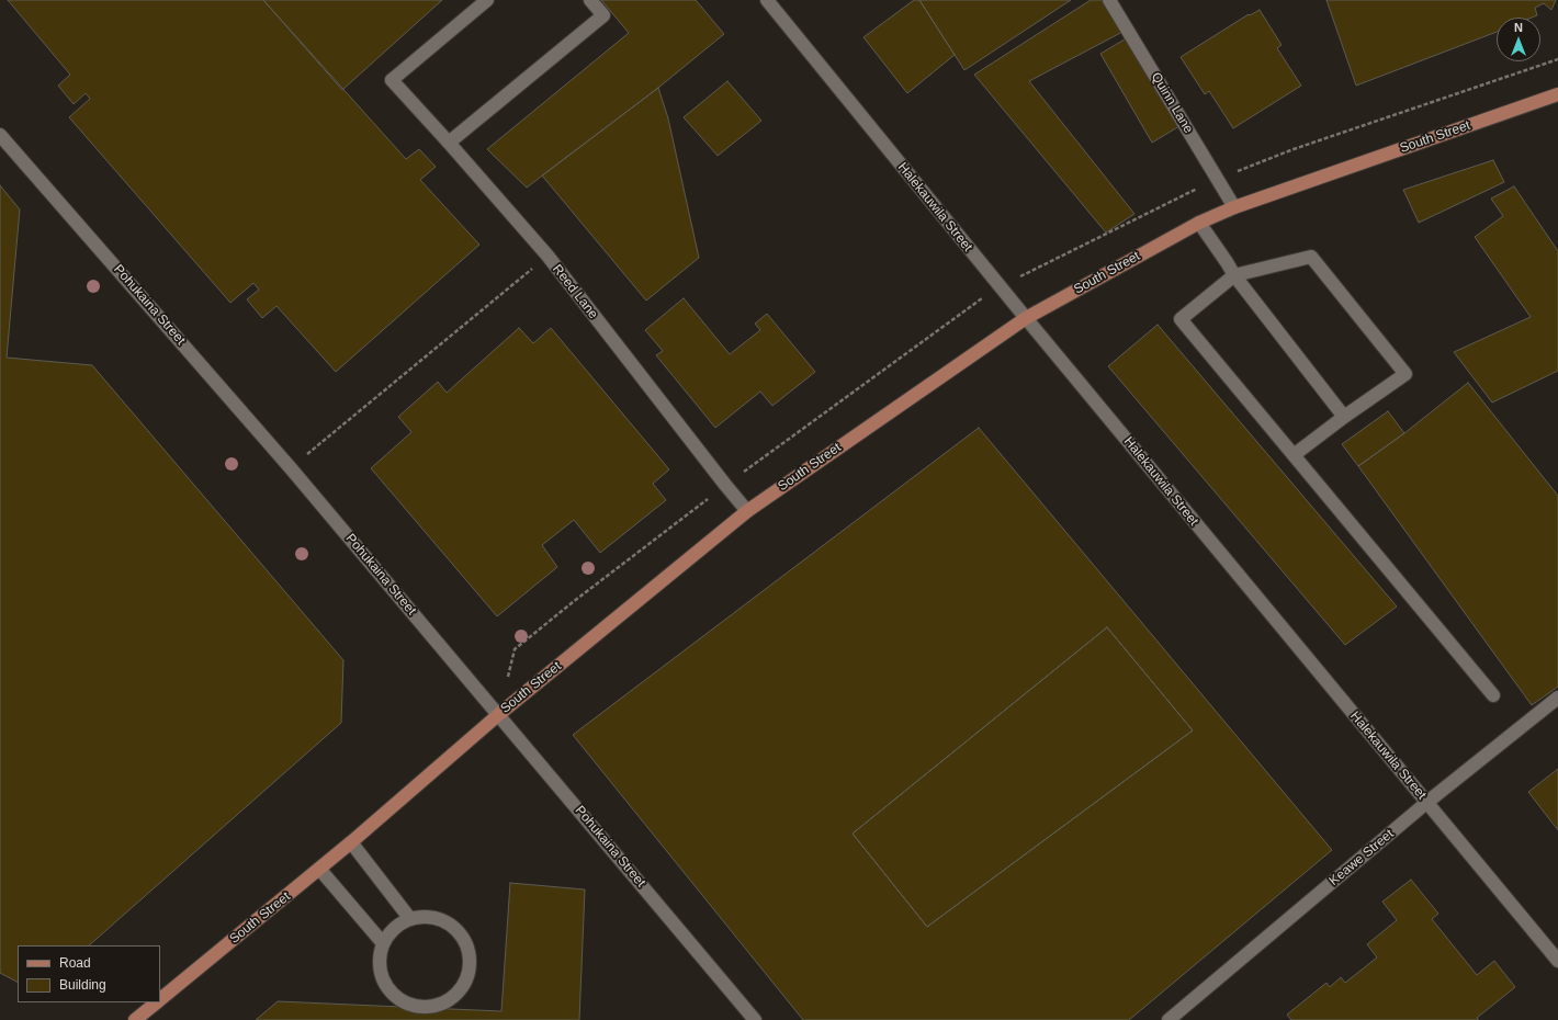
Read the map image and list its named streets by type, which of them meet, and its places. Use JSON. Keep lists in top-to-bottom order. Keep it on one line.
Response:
{"streets":{"main road":["South Street"],"street":["Quinn Lane","Halekauwila Street","Reed Lane","Pohukaina Street","Keawe Street"]},"crossings":[["Quinn Lane","South Street"],["South Street","Halekauwila Street"],["South Street","Reed Lane"],["South Street","Pohukaina Street"],["Halekauwila Street","Keawe Street"]],"legend":["Road","Building"],"north":"top"}
